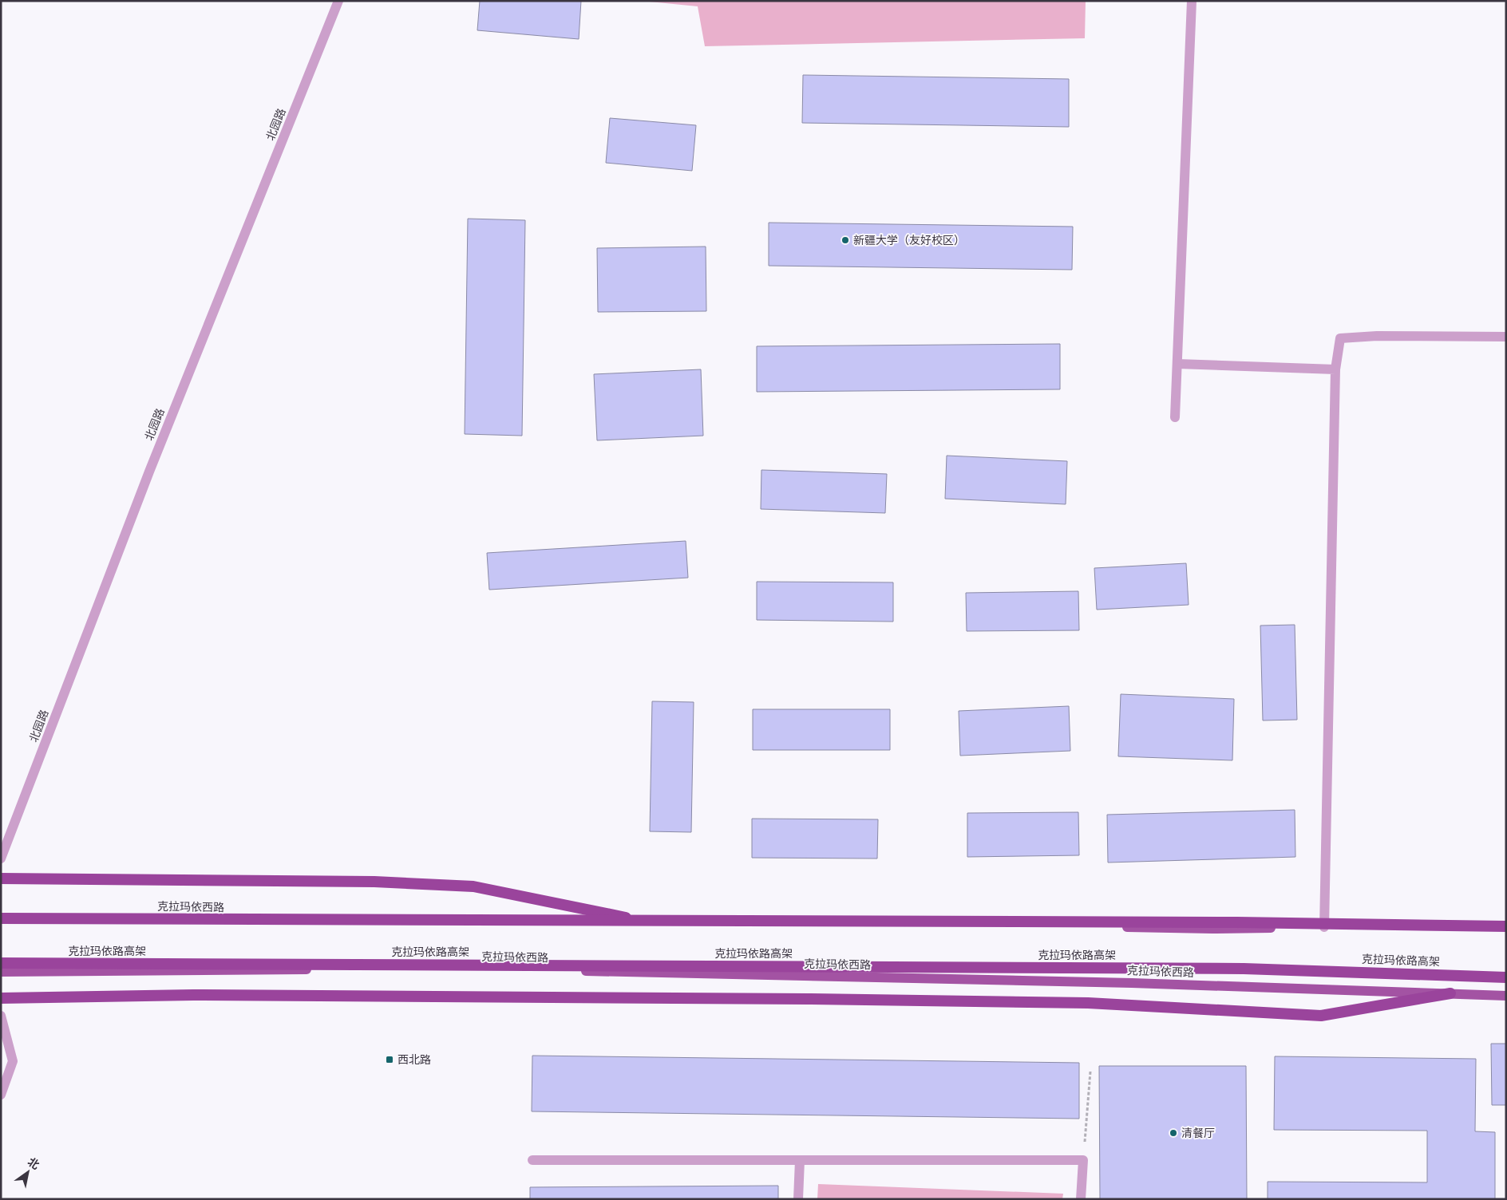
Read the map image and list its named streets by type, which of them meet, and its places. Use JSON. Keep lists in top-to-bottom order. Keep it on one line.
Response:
{"streets":{"highway":["克拉玛依路高架"],"main road":["克拉玛依西路"],"street":["北园路"]},"places":{"other":["新疆大学（友好校区）","清餐厅"],"transit":["西北路"]},"north":"top right"}
